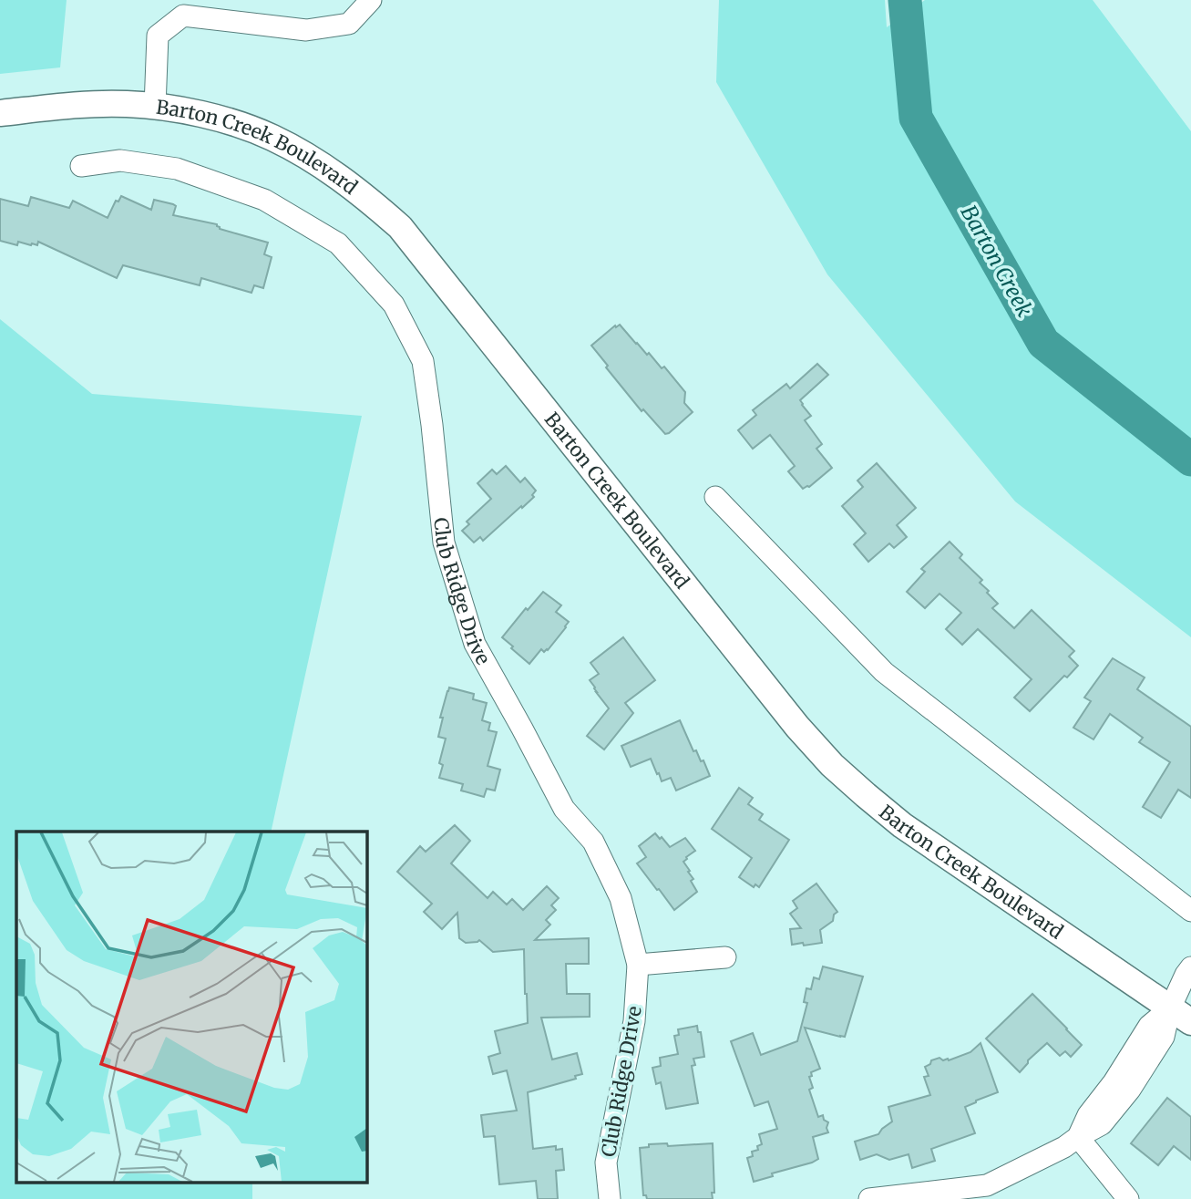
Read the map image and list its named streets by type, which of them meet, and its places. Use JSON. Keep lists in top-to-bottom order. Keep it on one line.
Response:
{"streets":{"street":["Barton Creek Boulevard","Club Ridge Drive"]},"water":["Barton Creek"]}
